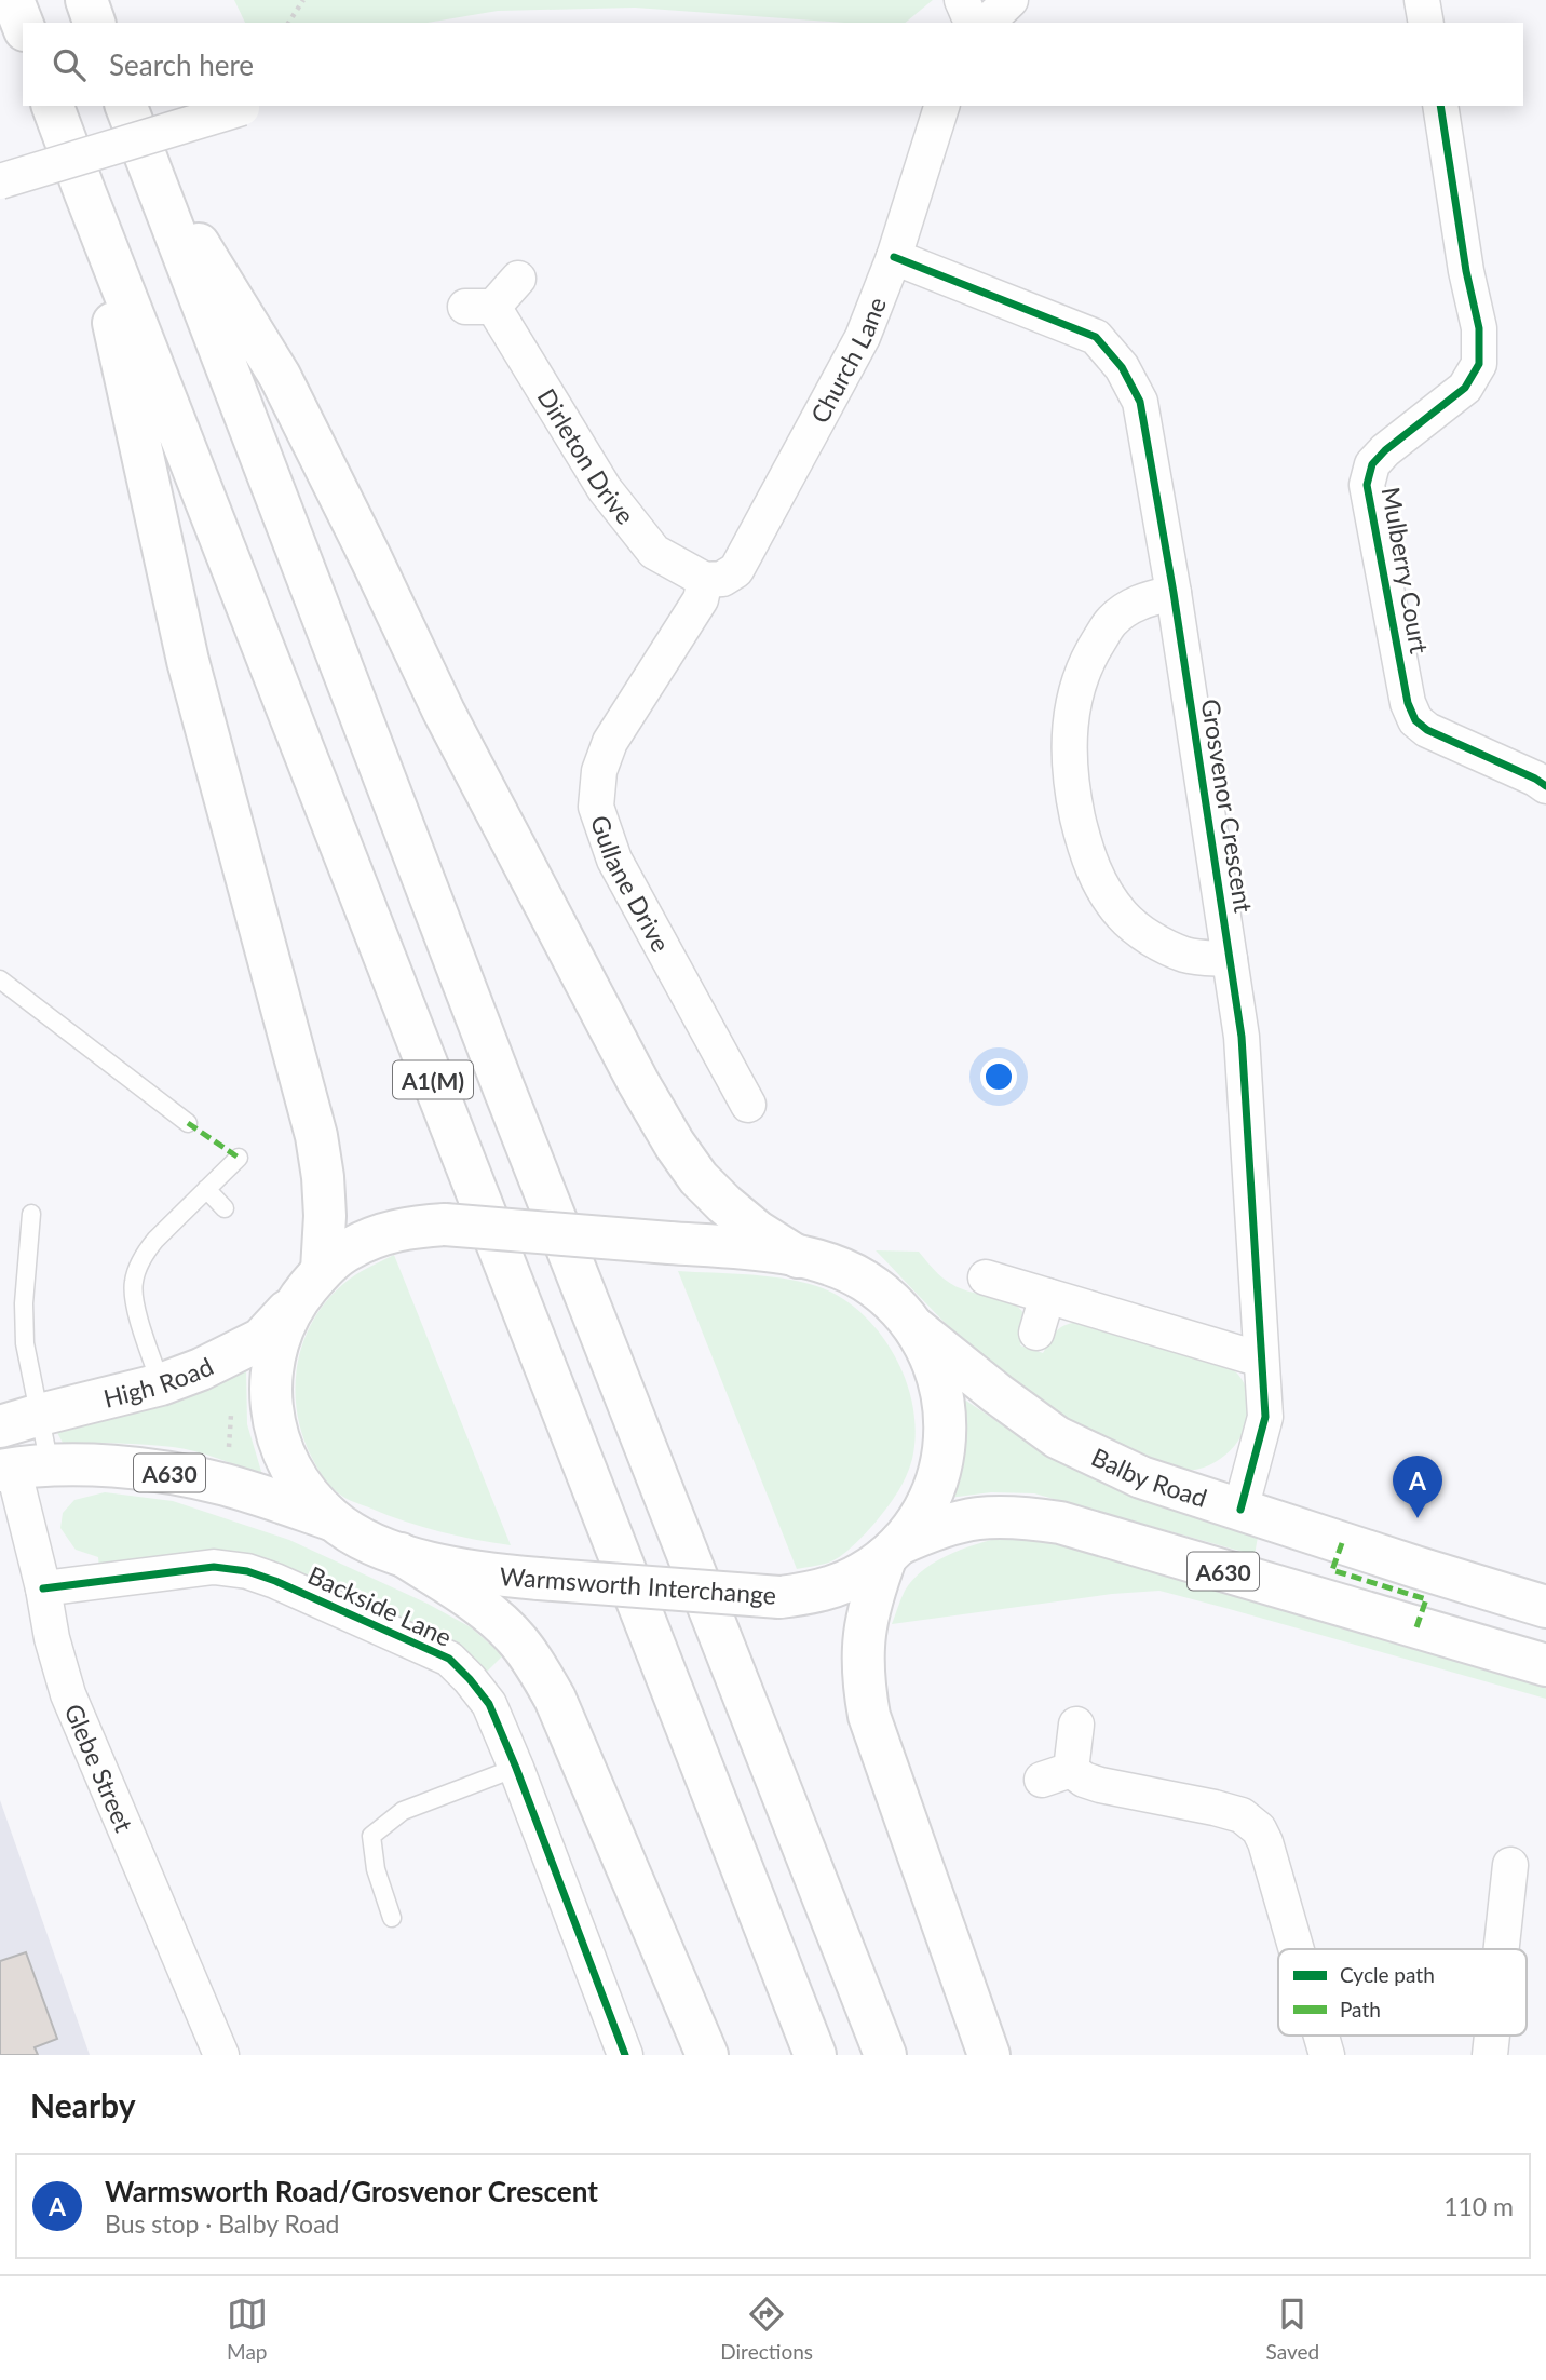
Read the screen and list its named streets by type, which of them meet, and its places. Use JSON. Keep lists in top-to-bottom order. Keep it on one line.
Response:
{"streets":{"main road":["A1(M)","High Road","A630","Balby Road","Warmsworth Interchange"],"street":["Church Lane","Dirleton Drive","Mulberry Court","Grosvenor Crescent","Gullane Drive","Backside Lane","Glebe Street"]},"crossings":[["Church Lane","Dirleton Drive"],["Church Lane","Grosvenor Crescent"],["Church Lane","Gullane Drive"],["Dirleton Drive","Gullane Drive"],["Grosvenor Crescent","Balby Road"],["High Road","Warmsworth Interchange"],["A630","Warmsworth Interchange"],["A630","Glebe Street"],["Balby Road","Warmsworth Interchange"],["Backside Lane","Glebe Street"]],"legend":["Cycle path","Path"],"page":{"search":"Search here","pins":"A","heading":"Nearby","list":[{"mark":"A","name":"Warmsworth Road/Grosvenor Crescent","note":"Bus stop · Balby Road","value":"110 m"}],"nav":["Map","Directions","Saved"]}}
